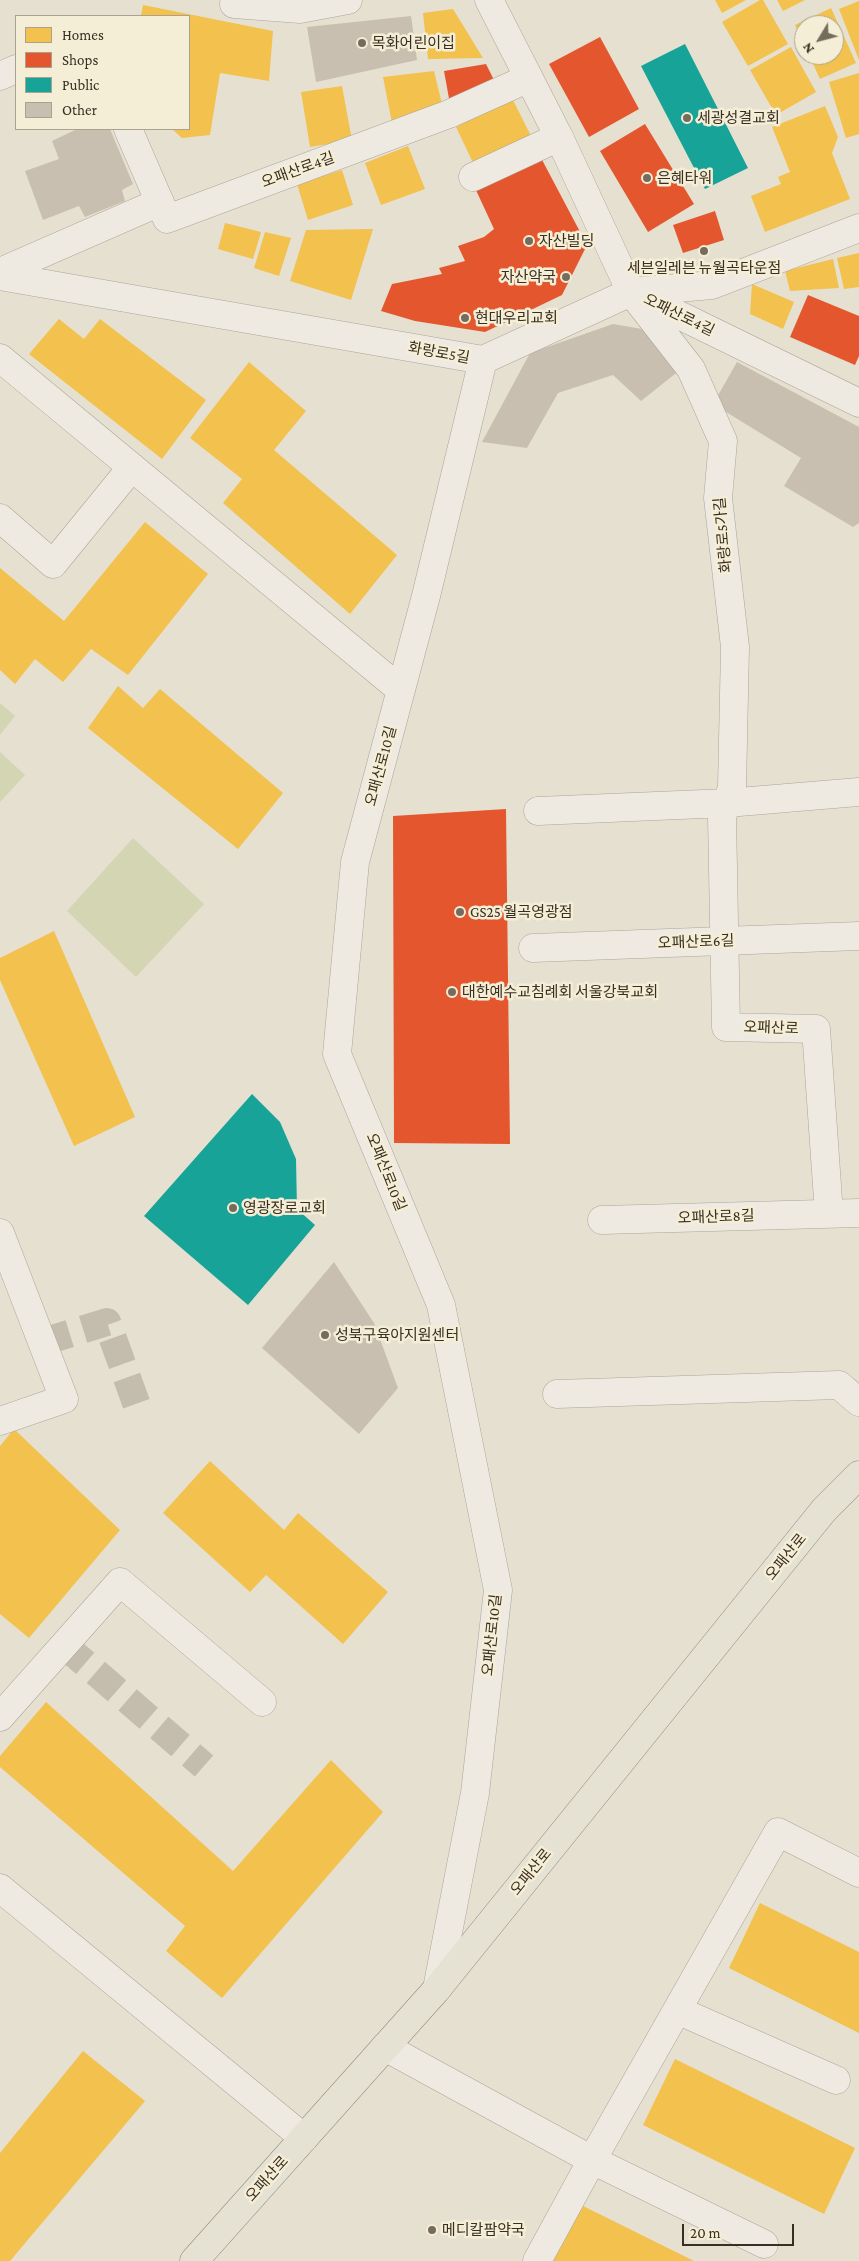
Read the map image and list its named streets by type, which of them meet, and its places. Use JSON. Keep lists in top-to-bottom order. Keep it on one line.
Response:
{"streets":{"main road":["오패산로"],"street":["오패산로4길","화랑로5길","화랑로5가길","오패산로10길","오패산로6길","오패산로8길"]},"crossings":[["오패산로4길","화랑로5길"],["오패산로4길","화랑로5가길"],["화랑로5길","화랑로5가길"],["화랑로5길","오패산로10길"],["화랑로5가길","오패산로6길"],["화랑로5가길","오패산로"],["오패산로10길","오패산로"],["오패산로","오패산로8길"]],"places":["목화어린이집","세광성결교회","은혜타워","자산빌딩","세븐일레븐 뉴월곡타운점","자산약국","현대우리교회","GS25 월곡영광점","대한예수교침례회 서울강북교회","영광장로교회","성북구육아지원센터","메디칼팜약국"],"legend":["Homes","Shops","Public","Other"],"scale_bar":"20 m","north":"bottom left"}
